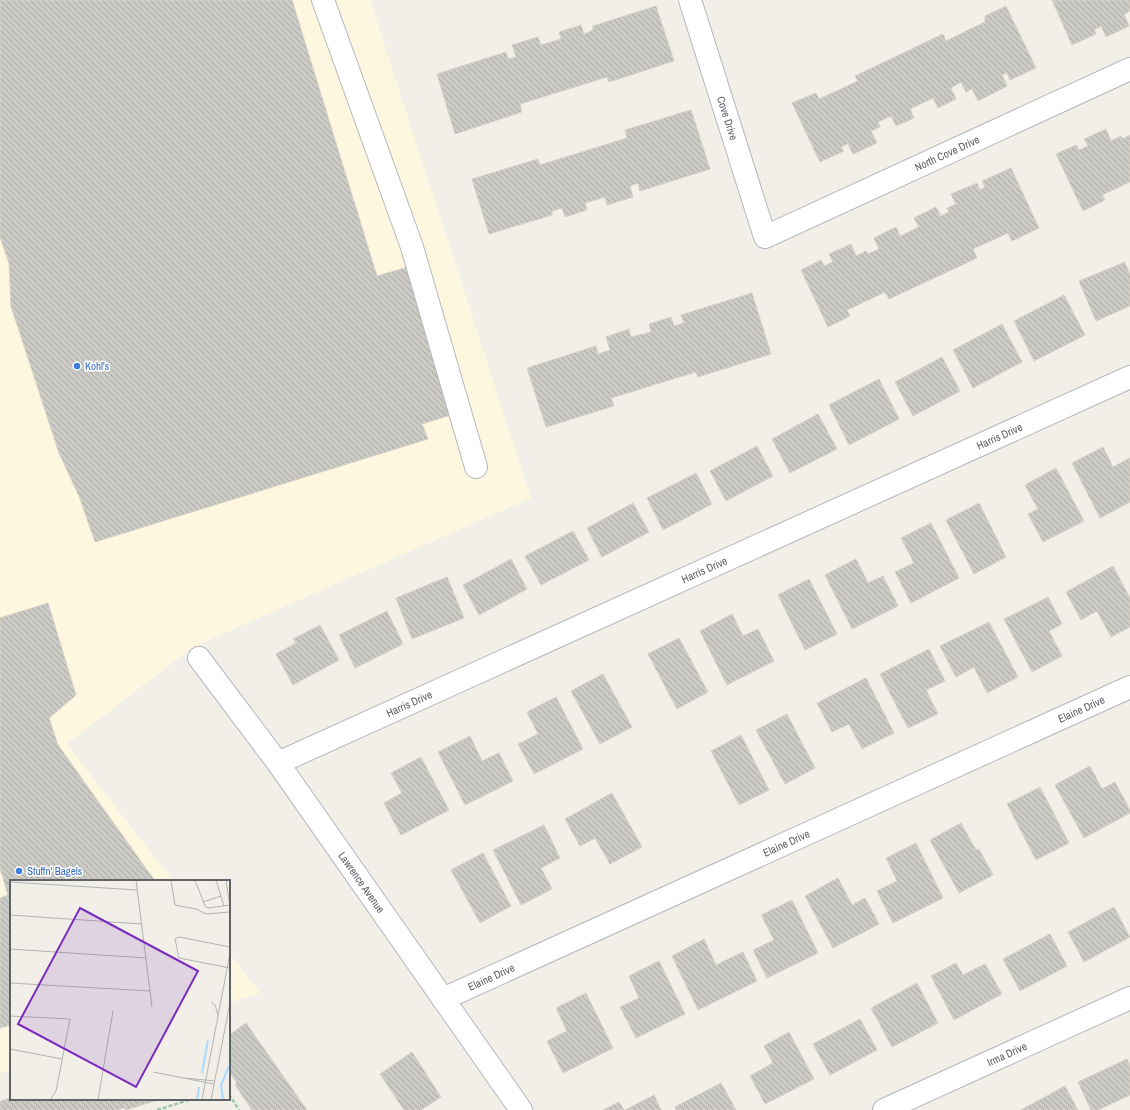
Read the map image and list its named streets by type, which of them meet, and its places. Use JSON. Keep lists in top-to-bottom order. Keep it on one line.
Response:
{"streets":{"street":["Cove Drive","North Cove Drive","Harris Drive","Elaine Drive","Lawrence Avenue","Irma Drive"]},"crossings":[["Cove Drive","North Cove Drive"],["Harris Drive","Lawrence Avenue"],["Elaine Drive","Lawrence Avenue"]],"places":["Kohl's","Stuffn' Bagels"]}
